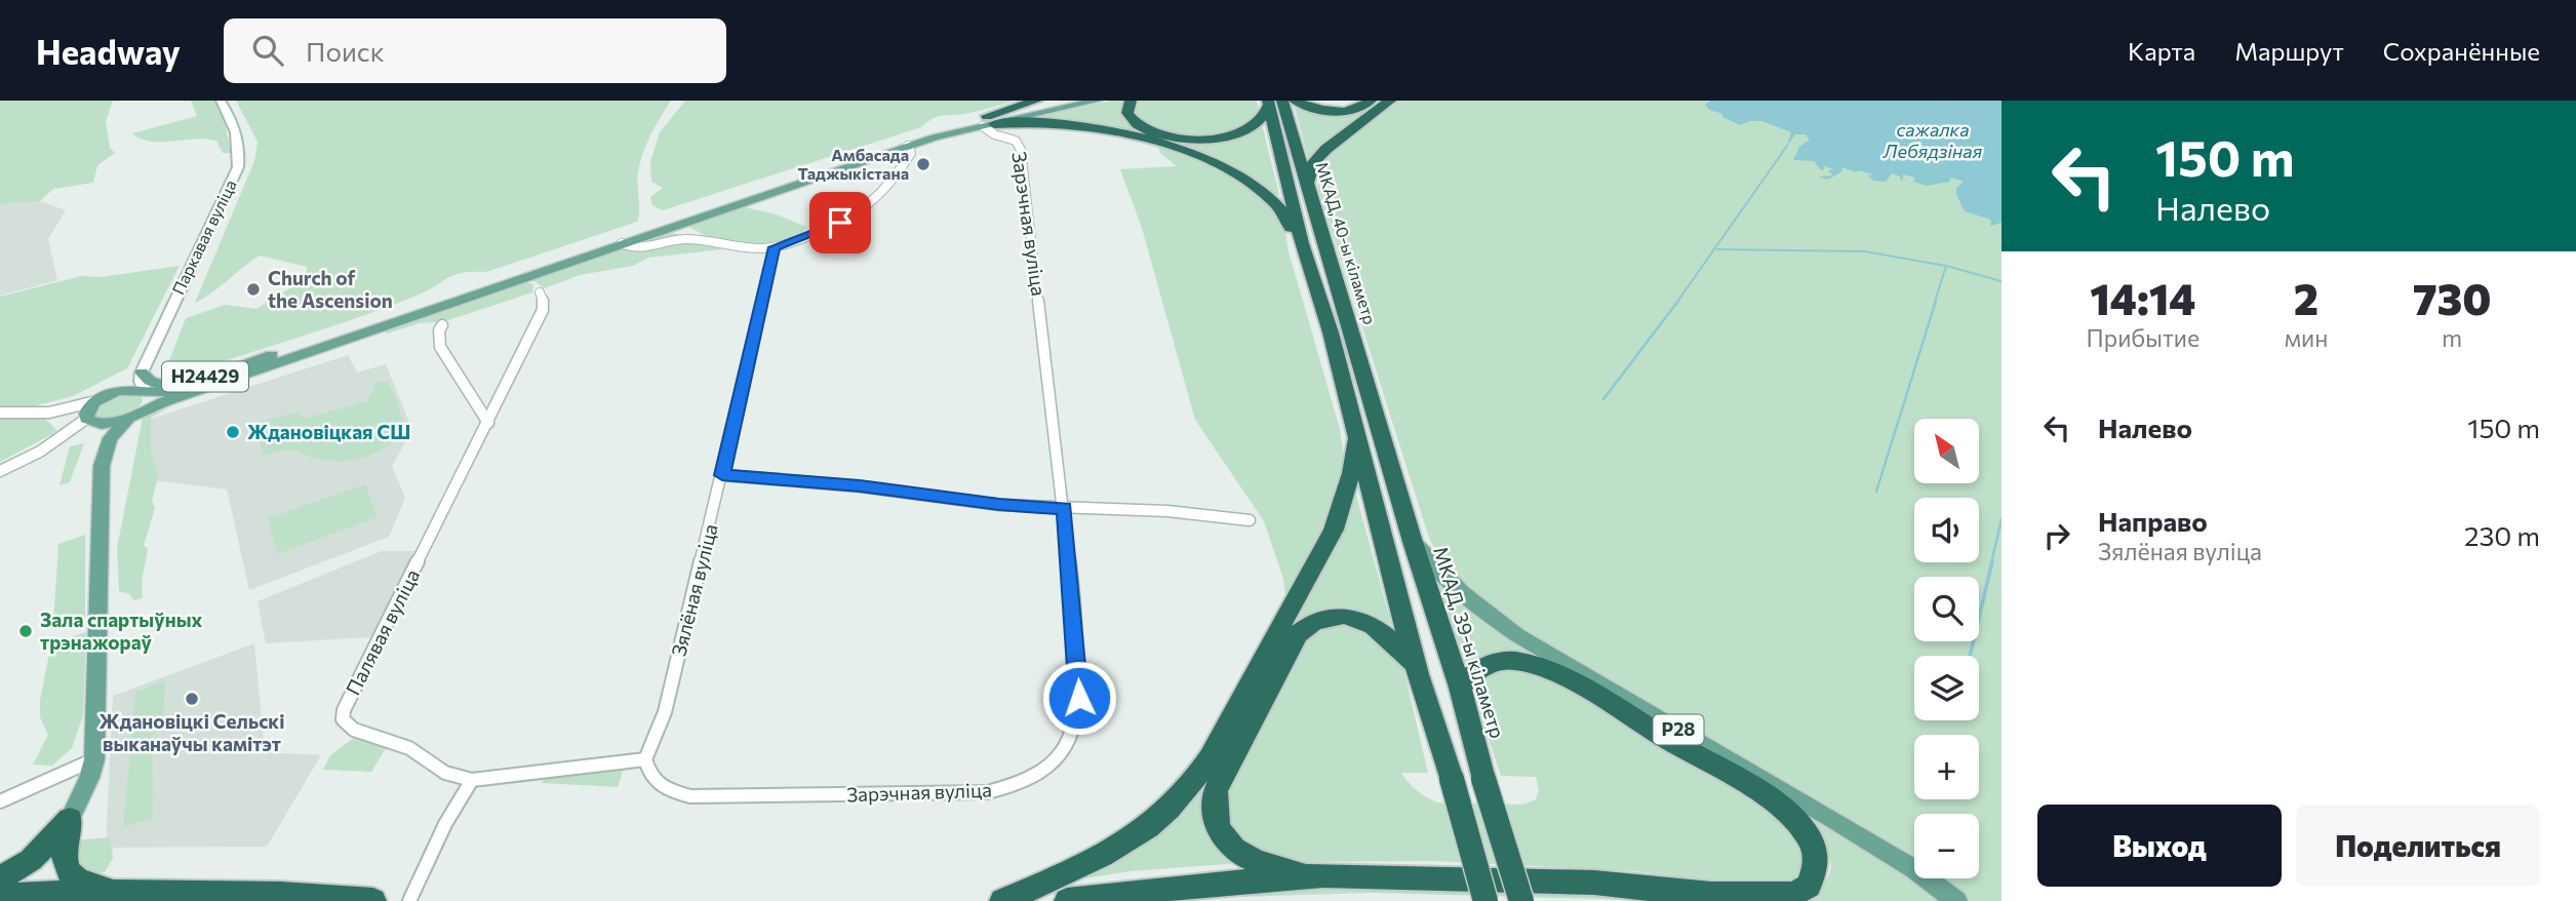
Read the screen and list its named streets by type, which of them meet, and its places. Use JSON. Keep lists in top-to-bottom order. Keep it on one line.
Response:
{"streets":{"highway":["МКАД, 40-ы кіламетр","Н24429","МКАД, 39-ы кіламетр","Р28"],"street":["Зарэчная вуліца","Паркавая вуліца","Зялёная вуліца","Палявая вуліца"]},"crossings":[["Зарэчная вуліца","Зялёная вуліца"],["Паркавая вуліца","Н24429"],["МКАД, 40-ы кіламетр","МКАД, 39-ы кіламетр"],["МКАД, 39-ы кіламетр","Р28"]],"water":["сажалка Лебядзіная"],"places":["Амбасада Таджыкістана","Church of the Ascension","Ждановіцкая СШ","Зала спартыўных трэнажораў","Ждановіцкі Сельскі выканаўчы камітэт"],"north":"top left","page":{"header":"Headway","search":"Поиск","nav":["Карта","Маршрут","Сохранённые"],"turn":["150 m","Налево"],"eta":["14:14","Прибытие","2","мин","730","m"],"list":[{"name":"Налево","value":"150 m"},{"name":"Направо","note":"Зялёная вуліца","value":"230 m"}],"map_buttons":["+","−"],"buttons":["Выход","Поделиться"]}}
